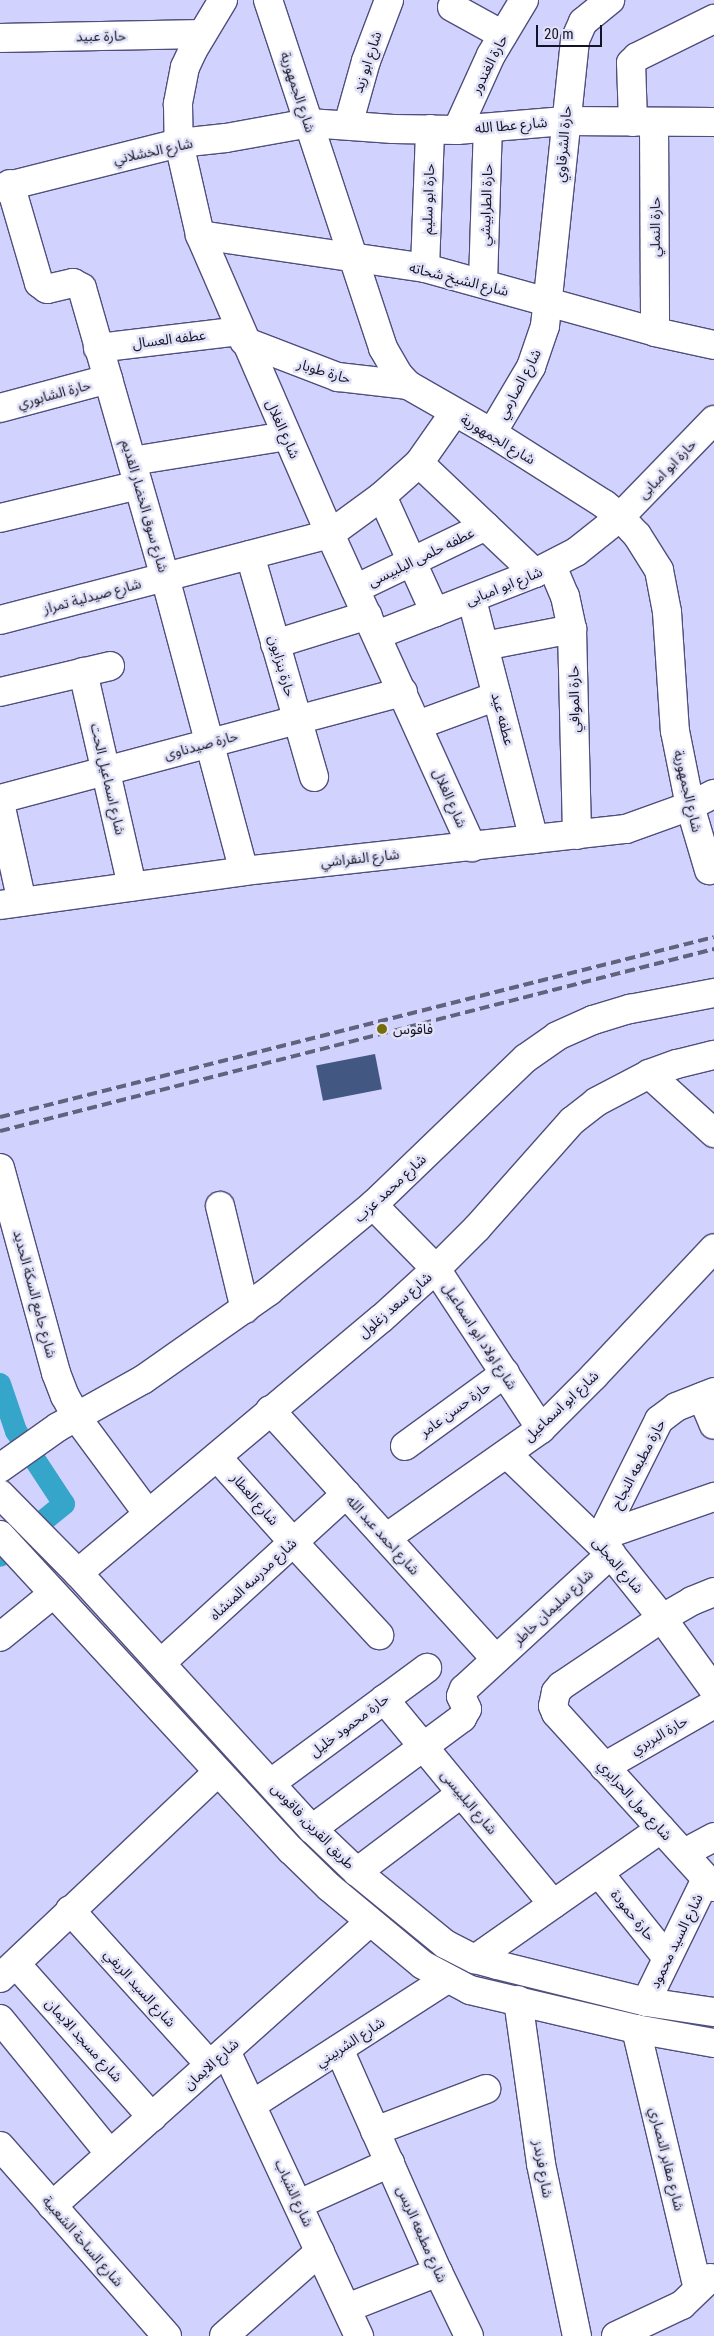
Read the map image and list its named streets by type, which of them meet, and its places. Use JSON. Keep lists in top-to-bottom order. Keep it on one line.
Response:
{"streets":{"street":["حارة عبيد","شارع ابو زيد","حارة الغندور","شارع الجمهورية","شارع عطا الله","حارة الشرقاوي","شارع الخشلاني","حارة ابو سليم","حارة الطرابيشي","حارة النملي","شارع الشيخ شحاته","عطفه العسال","حارة طوبار","شارع الصارمي","حارة الشابوري","شارع الغلال","حارة ابو امبابى","شارع سوق الخضار القديم","عطفه حلمى البلبيسى","شارع ابو امبابى","شارع صيدلية تمراز","حارة بنزايون","حارة الموافي","عطفه عيد","حارة صيدناوى","شارع اسماعيل الحت","شارع النقراشي","شارع محمد عزب","شارع جامع السكة الحديد","شارع سعد زغلول","شارع اولاد ابو اسماعيل","شارع ابو اسماعيل","حارة حسن عامر","حارة مطبعه النجاح","شارع العطار","شارع احمد عبد الله","شارع المجلى","شارع مدرسه المنشاه","شارع سليمان خاطر","حارة محمود خليل","حارة البربري","شارع مول الحرايري","شارع البلبيسى","طريق القرين, فاقوس","حارة حمودة","شارع السيد محمود","شارع السيد الريفي","شارع مسجد الايمان","شارع الشربيني","شارع الايمان","شارع مقابر النصاري","شارع فرندز","شارع الشباب","شارع مطبعه الريس","شارع الساحة الشعبية"]},"crossings":[["حارة عبيد","شارع الغلال"],["شارع ابو زيد","شارع عطا الله"],["حارة الغندور","شارع عطا الله"],["حارة الغندور","حارة ابو سليم"],["شارع الجمهورية","شارع عطا الله"],["شارع الجمهورية","شارع الخشلاني"],["شارع الجمهورية","شارع الشيخ شحاته"],["شارع الجمهورية","حارة طوبار"],["شارع الجمهورية","شارع الصارمي"],["شارع الجمهورية","حارة ابو امبابى"],["شارع الجمهورية","شارع ابو امبابى"],["شارع الجمهورية","شارع النقراشي"],["شارع عطا الله","حارة الشرقاوي"],["شارع عطا الله","شارع الخشلاني"],["شارع عطا الله","حارة ابو سليم"],["شارع عطا الله","حارة الطرابيشي"],["شارع عطا الله","حارة النملي"],["حارة الشرقاوي","شارع الشيخ شحاته"],["حارة الشرقاوي","شارع الصارمي"],["شارع الخشلاني","شارع الغلال"],["شارع الخشلاني","شارع سوق الخضار القديم"],["حارة ابو سليم","شارع الشيخ شحاته"],["حارة الطرابيشي","شارع الشيخ شحاته"],["حارة النملي","شارع الشيخ شحاته"],["شارع الشيخ شحاته","شارع الصارمي"],["شارع الشيخ شحاته","شارع الغلال"],["عطفه العسال","حارة طوبار"],["عطفه العسال","شارع الغلال"],["عطفه العسال","شارع سوق الخضار القديم"],["حارة طوبار","شارع الغلال"],["حارة الشابوري","شارع سوق الخضار القديم"],["شارع الغلال","عطفه حلمى البلبيسى"],["شارع الغلال","شارع ابو امبابى"],["شارع الغلال","شارع صيدلية تمراز"],["شارع الغلال","حارة صيدناوى"],["شارع الغلال","شارع النقراشي"],["حارة ابو امبابى","شارع ابو امبابى"],["شارع سوق الخضار القديم","شارع صيدلية تمراز"],["شارع سوق الخضار القديم","حارة صيدناوى"],["شارع سوق الخضار القديم","شارع النقراشي"],["شارع ابو امبابى","حارة بنزايون"],["شارع ابو امبابى","حارة الموافي"],["شارع ابو امبابى","عطفه عيد"],["شارع صيدلية تمراز","حارة بنزايون"],["حارة بنزايون","حارة صيدناوى"],["حارة الموافي","شارع النقراشي"],["عطفه عيد","شارع النقراشي"],["حارة صيدناوى","شارع اسماعيل الحت"],["شارع اسماعيل الحت","شارع النقراشي"],["شارع محمد عزب","شارع جامع السكة الحديد"],["شارع محمد عزب","شارع اولاد ابو اسماعيل"],["شارع جامع السكة الحديد","شارع سعد زغلول"],["شارع سعد زغلول","شارع اولاد ابو اسماعيل"],["شارع سعد زغلول","شارع العطار"],["شارع سعد زغلول","شارع احمد عبد الله"],["شارع سعد زغلول","طريق القرين, فاقوس"],["شارع اولاد ابو اسماعيل","شارع ابو اسماعيل"],["شارع اولاد ابو اسماعيل","حارة حسن عامر"],["شارع ابو اسماعيل","شارع احمد عبد الله"],["شارع ابو اسماعيل","شارع المجلى"],["حارة مطبعه النجاح","شارع المجلى"],["حارة مطبعه النجاح","شارع سليمان خاطر"],["شارع العطار","شارع مدرسه المنشاه"],["شارع احمد عبد الله","شارع مدرسه المنشاه"],["شارع احمد عبد الله","شارع سليمان خاطر"],["شارع المجلى","شارع سليمان خاطر"],["شارع المجلى","شارع مول الحرايري"],["شارع مدرسه المنشاه","طريق القرين, فاقوس"],["شارع سليمان خاطر","شارع البلبيسى"],["حارة محمود خليل","شارع البلبيسى"],["حارة محمود خليل","طريق القرين, فاقوس"],["حارة البربري","شارع مول الحرايري"],["شارع مول الحرايري","شارع السيد محمود"],["طريق القرين, فاقوس","شارع السيد محمود"],["حارة حمودة","شارع السيد محمود"],["شارع السيد الريفي","شارع الايمان"],["شارع السيد الريفي","شارع الشباب"],["شارع مسجد الايمان","شارع الايمان"],["شارع الشربيني","شارع الشباب"],["شارع الشربيني","شارع مطبعه الريس"],["شارع الايمان","شارع الشباب"],["شارع الايمان","شارع الساحة الشعبية"]],"places":["فاقوس"],"scale_bar":"20 m"}
